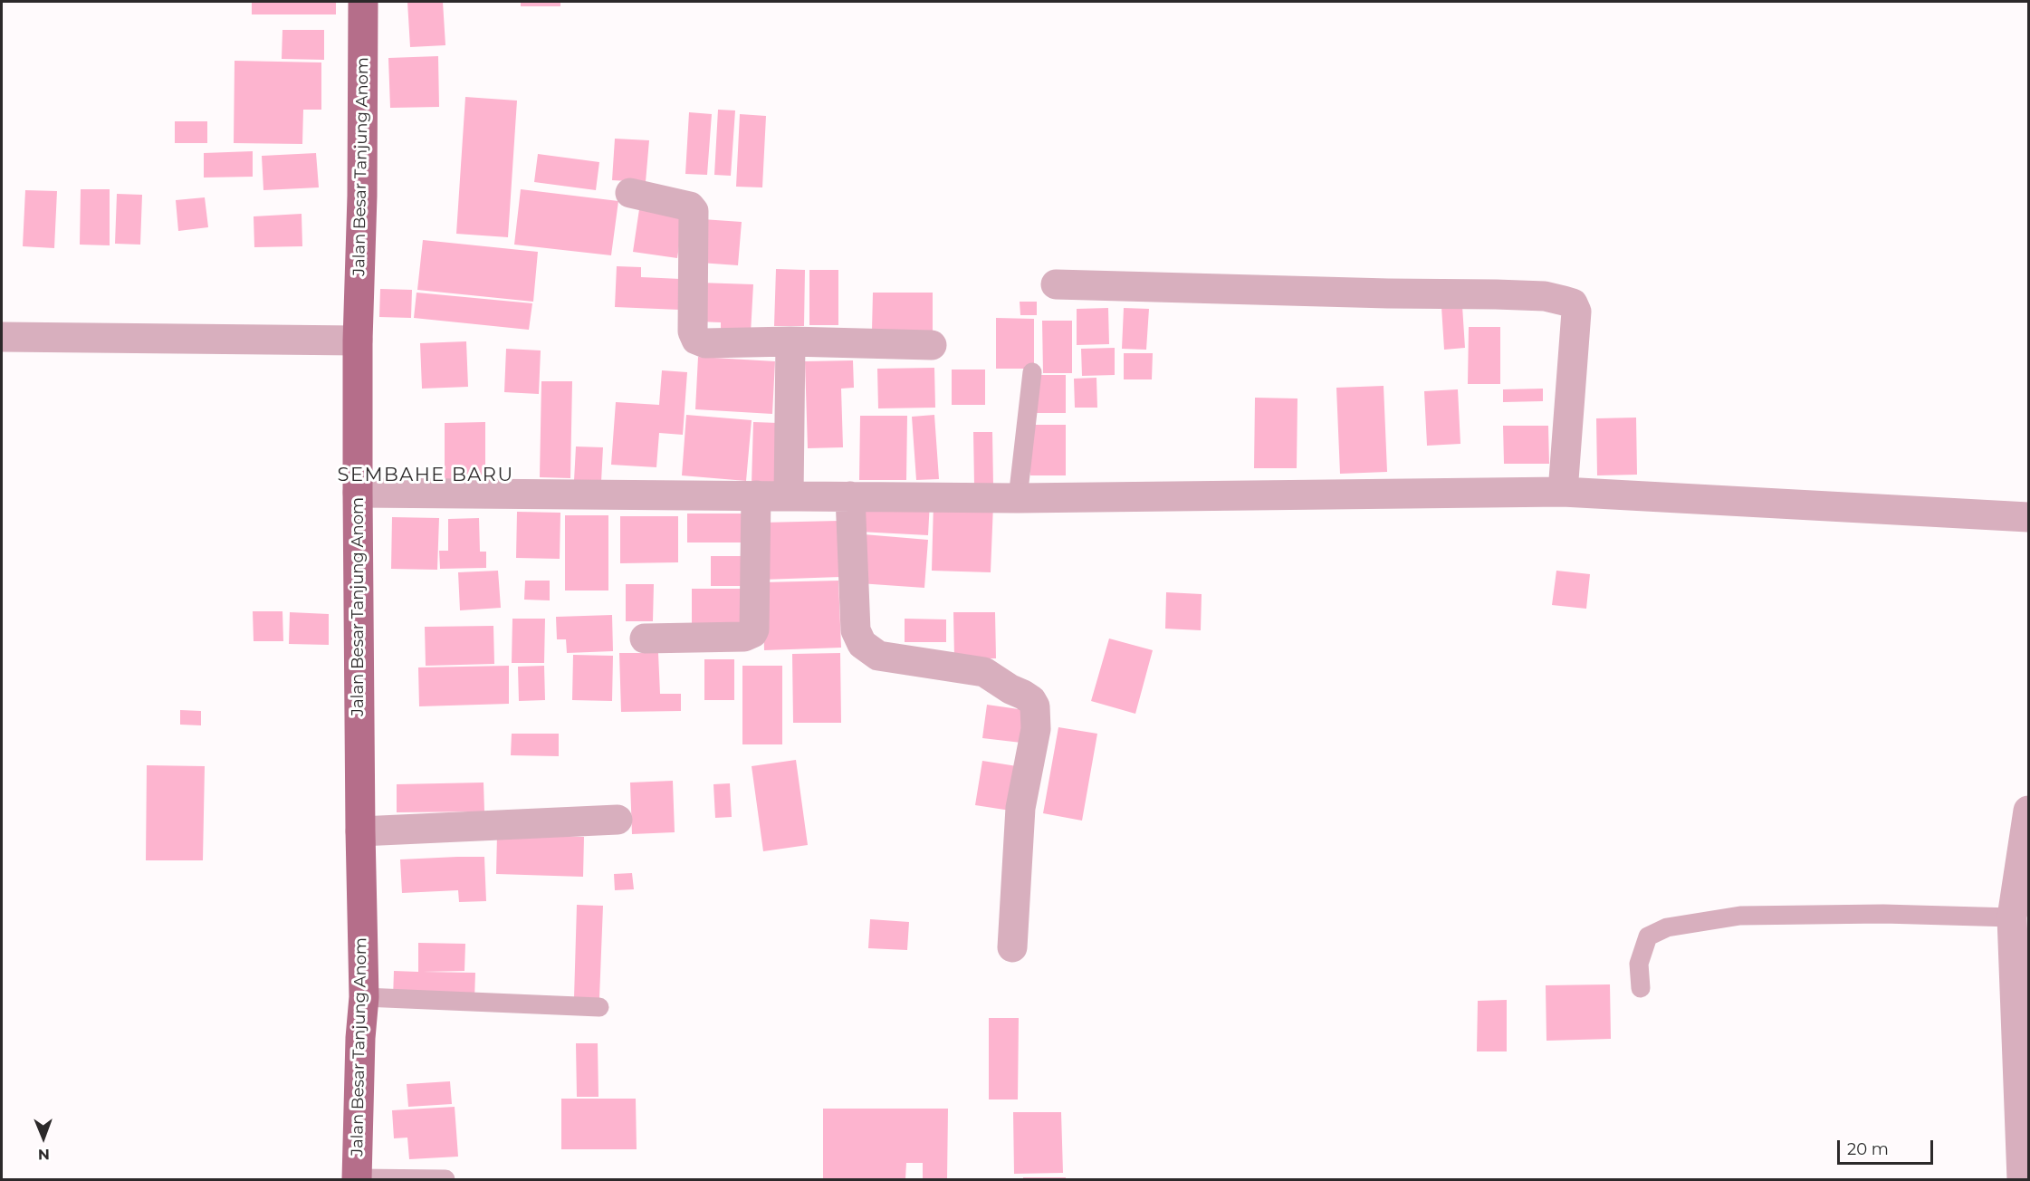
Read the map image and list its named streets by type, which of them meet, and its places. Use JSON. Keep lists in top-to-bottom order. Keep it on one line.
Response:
{"streets":{"main road":["Jalan Besar Tanjung Anom"]},"districts":["SEMBAHE BARU"],"scale_bar":"20 m","north":"bottom"}
